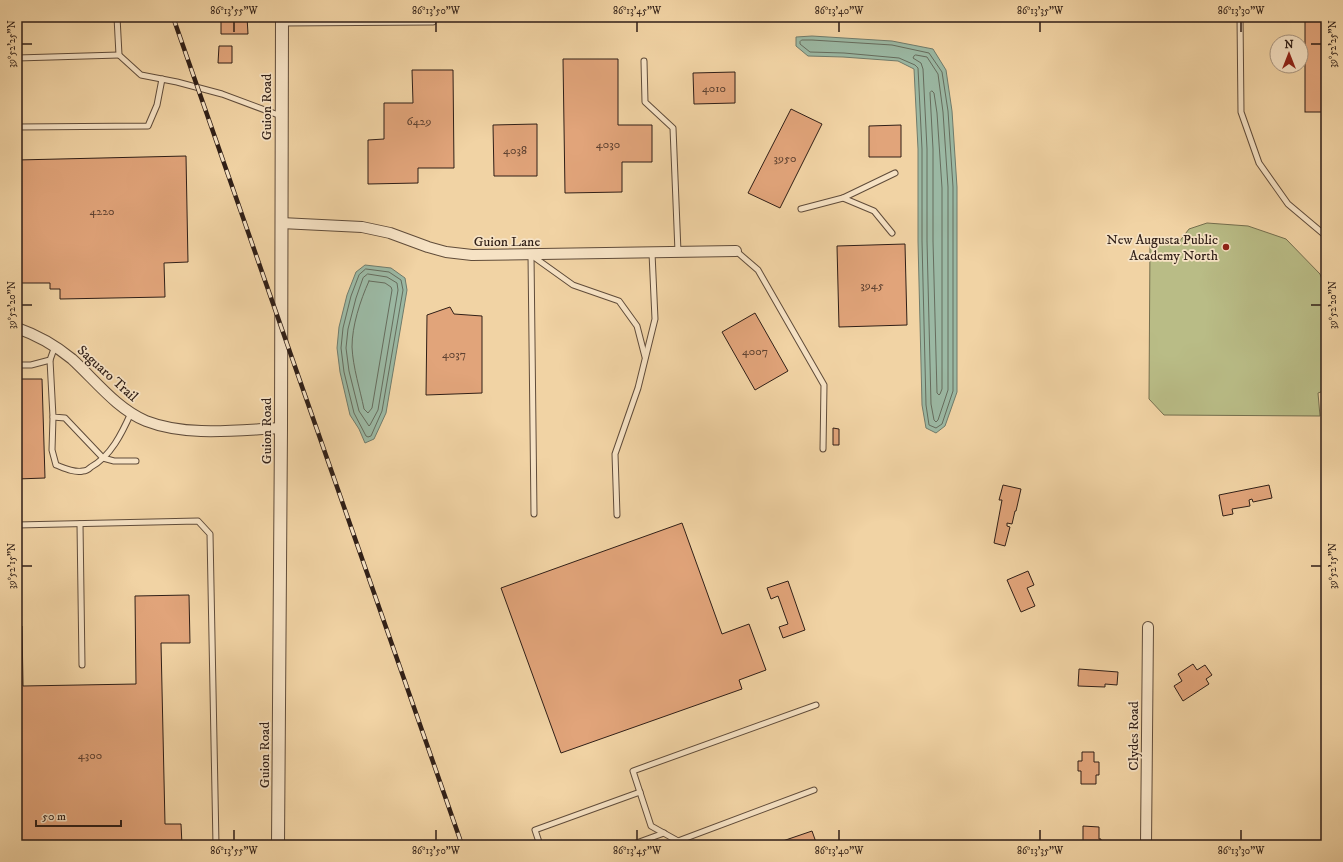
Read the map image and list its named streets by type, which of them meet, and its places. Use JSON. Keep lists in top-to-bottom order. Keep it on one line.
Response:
{"streets":{"street":["Guion Road","Guion Lane","Saguaro Trail","Clydes Road"]},"crossings":[["Guion Road","Guion Lane"],["Guion Road","Saguaro Trail"]],"places":["New Augusta Public Academy North"],"house_numbers":["4010","6429","4030","4038","3950","4220","3945","4007","4037","4300"],"scale_bar":"50 m","north":"top","coordinates":["86°13'55\"W","86°13'50\"W","86°13'45\"W","86°13'40\"W","86°13'35\"W","86°13'30\"W","39°52'25\"N","39°52'20\"N","39°52'15\"N"]}
